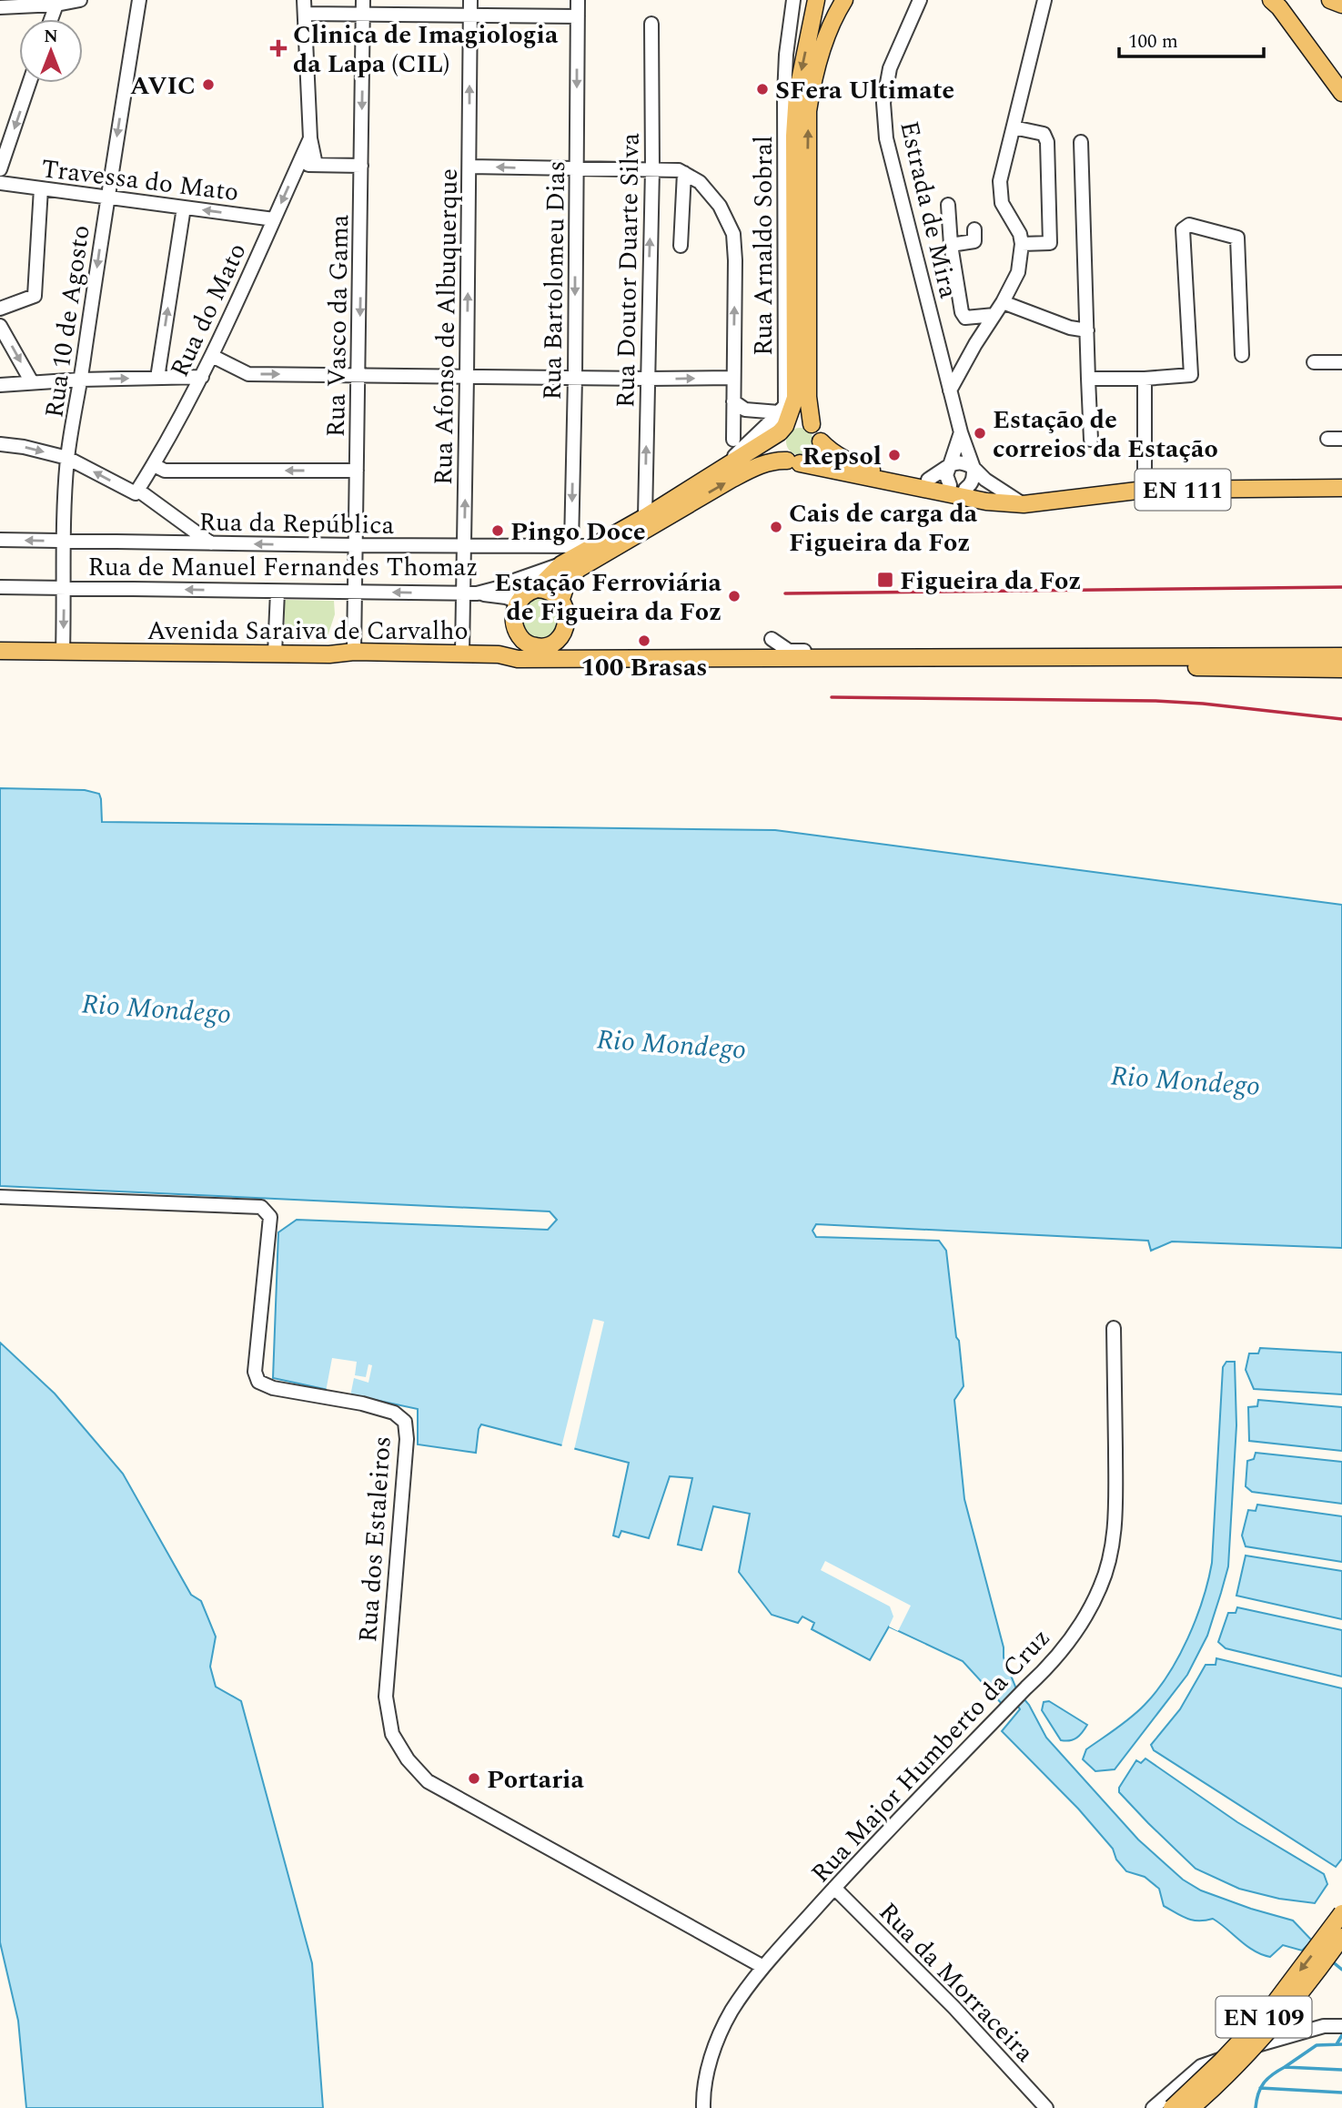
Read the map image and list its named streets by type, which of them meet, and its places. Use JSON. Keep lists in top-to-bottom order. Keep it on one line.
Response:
{"streets":{"main road":["EN 111","Avenida Saraiva de Carvalho","EN 109"],"street":["Travessa do Mato","Estrada de Mira","Rua Arnaldo Sobral","Rua Doutor Duarte Silva","Rua Bartolomeu Dias","Rua do Mato","Rua 10 de Agosto","Rua Vasco da Gama","Rua Afonso de Albuquerque","Rua da República","Rua de Manuel Fernandes Thomaz","Rua dos Estaleiros","Rua Major Humberto da Cruz","Rua da Morraceira"]},"crossings":[["Travessa do Mato","Rua do Mato"],["Travessa do Mato","Rua 10 de Agosto"],["Estrada de Mira","EN 111"],["Rua Arnaldo Sobral","EN 111"],["Rua Bartolomeu Dias","Rua da República"],["Rua 10 de Agosto","Rua da República"],["Rua 10 de Agosto","Rua de Manuel Fernandes Thomaz"],["Rua 10 de Agosto","Avenida Saraiva de Carvalho"],["Rua Vasco da Gama","Rua da República"],["Rua Vasco da Gama","Rua de Manuel Fernandes Thomaz"],["Rua Vasco da Gama","Avenida Saraiva de Carvalho"],["Rua Afonso de Albuquerque","Rua da República"],["Rua Afonso de Albuquerque","Rua de Manuel Fernandes Thomaz"],["Rua Afonso de Albuquerque","Avenida Saraiva de Carvalho"],["Rua dos Estaleiros","Rua Major Humberto da Cruz"],["Rua Major Humberto da Cruz","Rua da Morraceira"]],"one_way":["Rua Bartolomeu Dias","Rua Afonso de Albuquerque","Rua de Manuel Fernandes Thomaz"],"water":["Rio Mondego"],"places":{"health":["Clinica de Imagiologia da Lapa (CIL)"],"other":["AVIC","SFera Ultimate","Estação de correios da Estação","Repsol","Cais de carga da Figueira da Foz","Pingo Doce","Estação Ferroviária de Figueira da Foz","100 Brasas","Portaria"],"transit":["Figueira da Foz"]},"scale_bar":"100 m","north":"top"}
